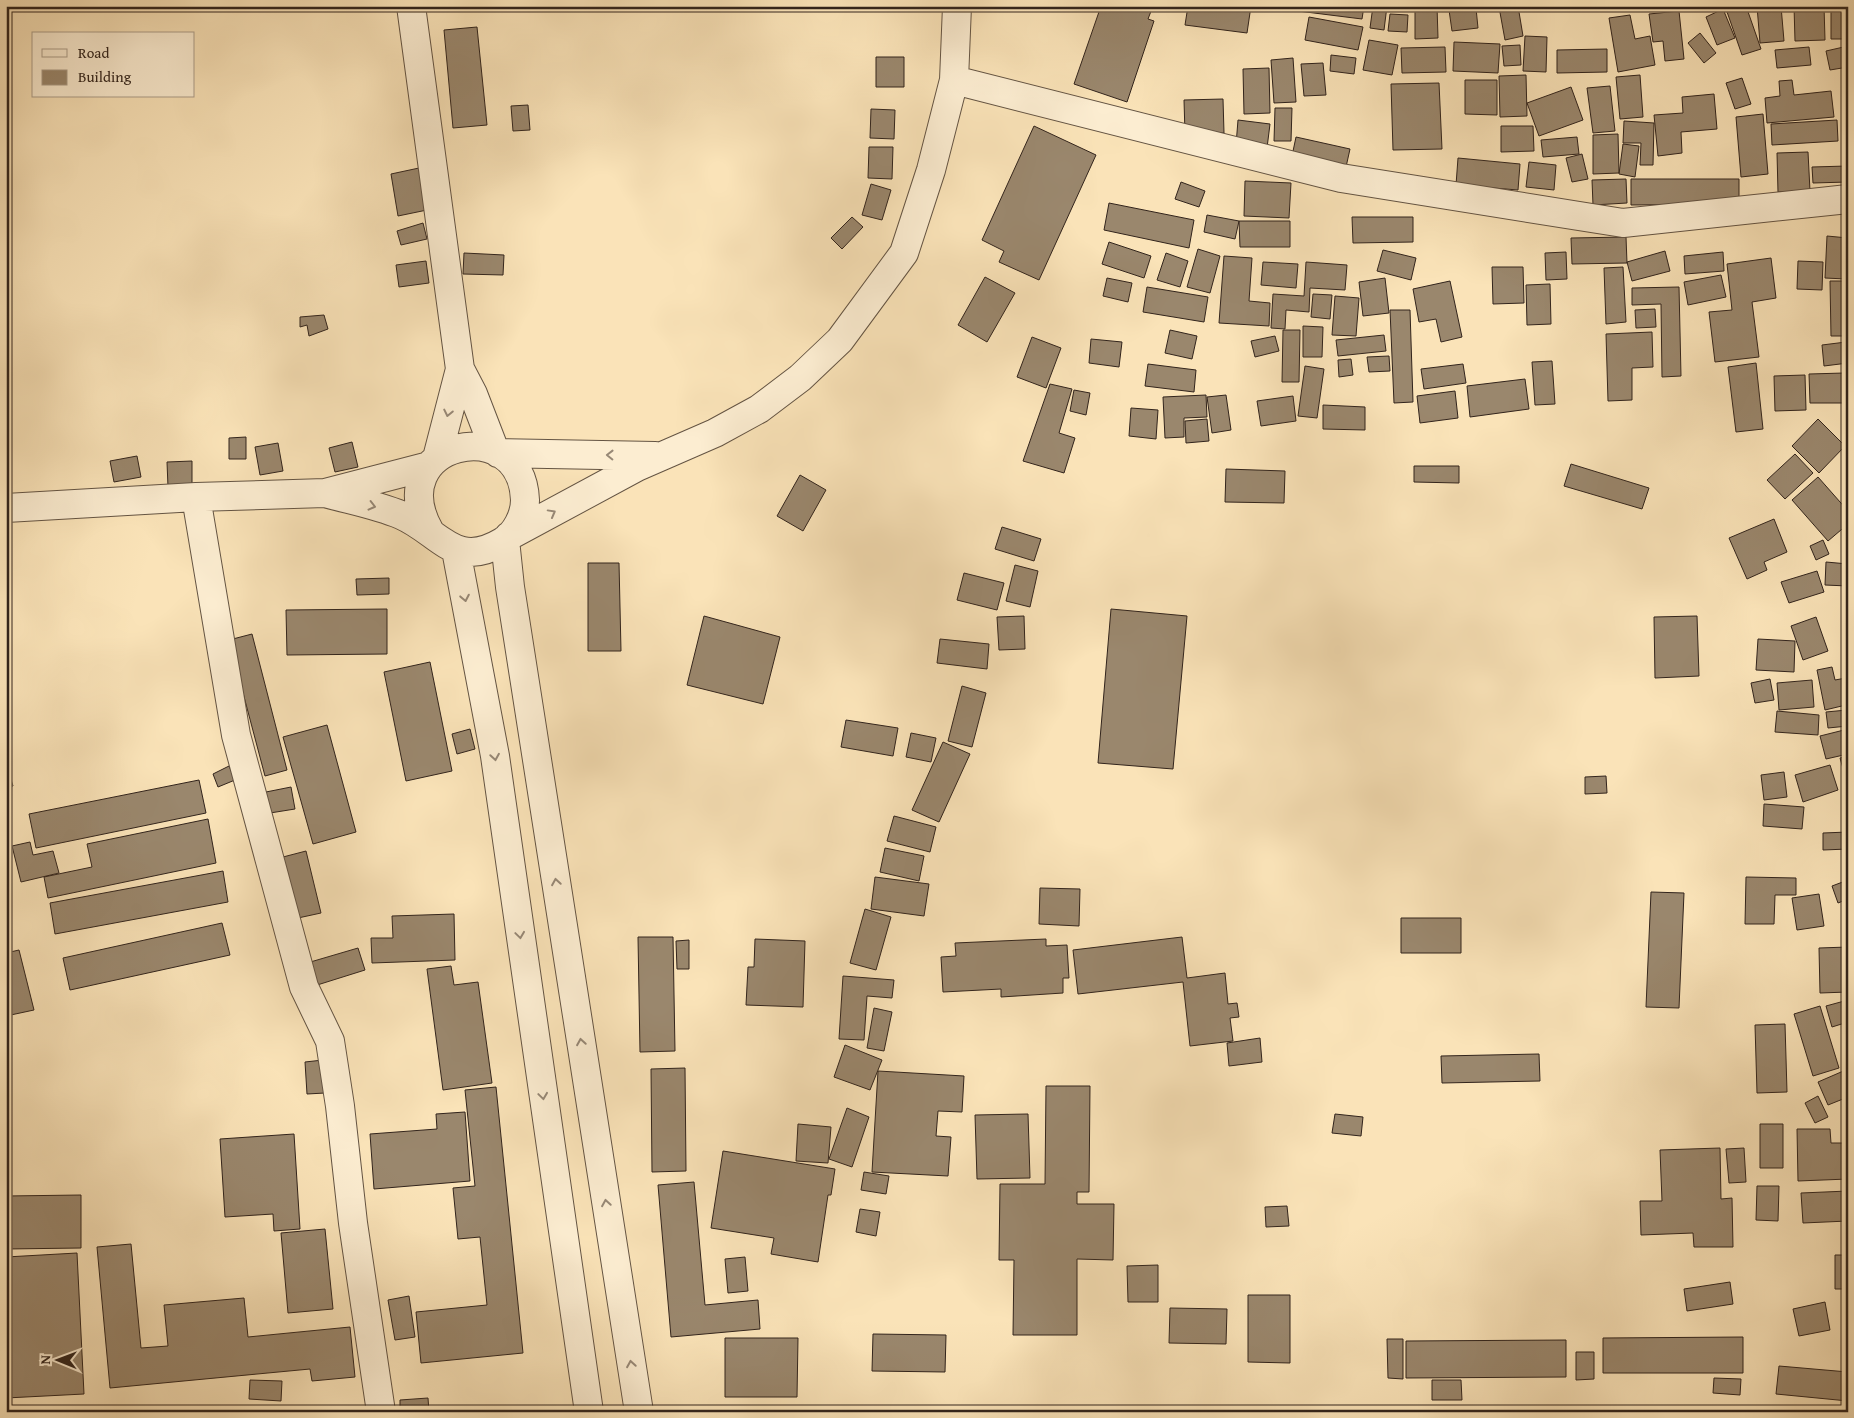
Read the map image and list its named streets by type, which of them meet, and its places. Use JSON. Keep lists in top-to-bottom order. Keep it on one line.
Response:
{"legend":["Road","Building"],"north":"left"}
